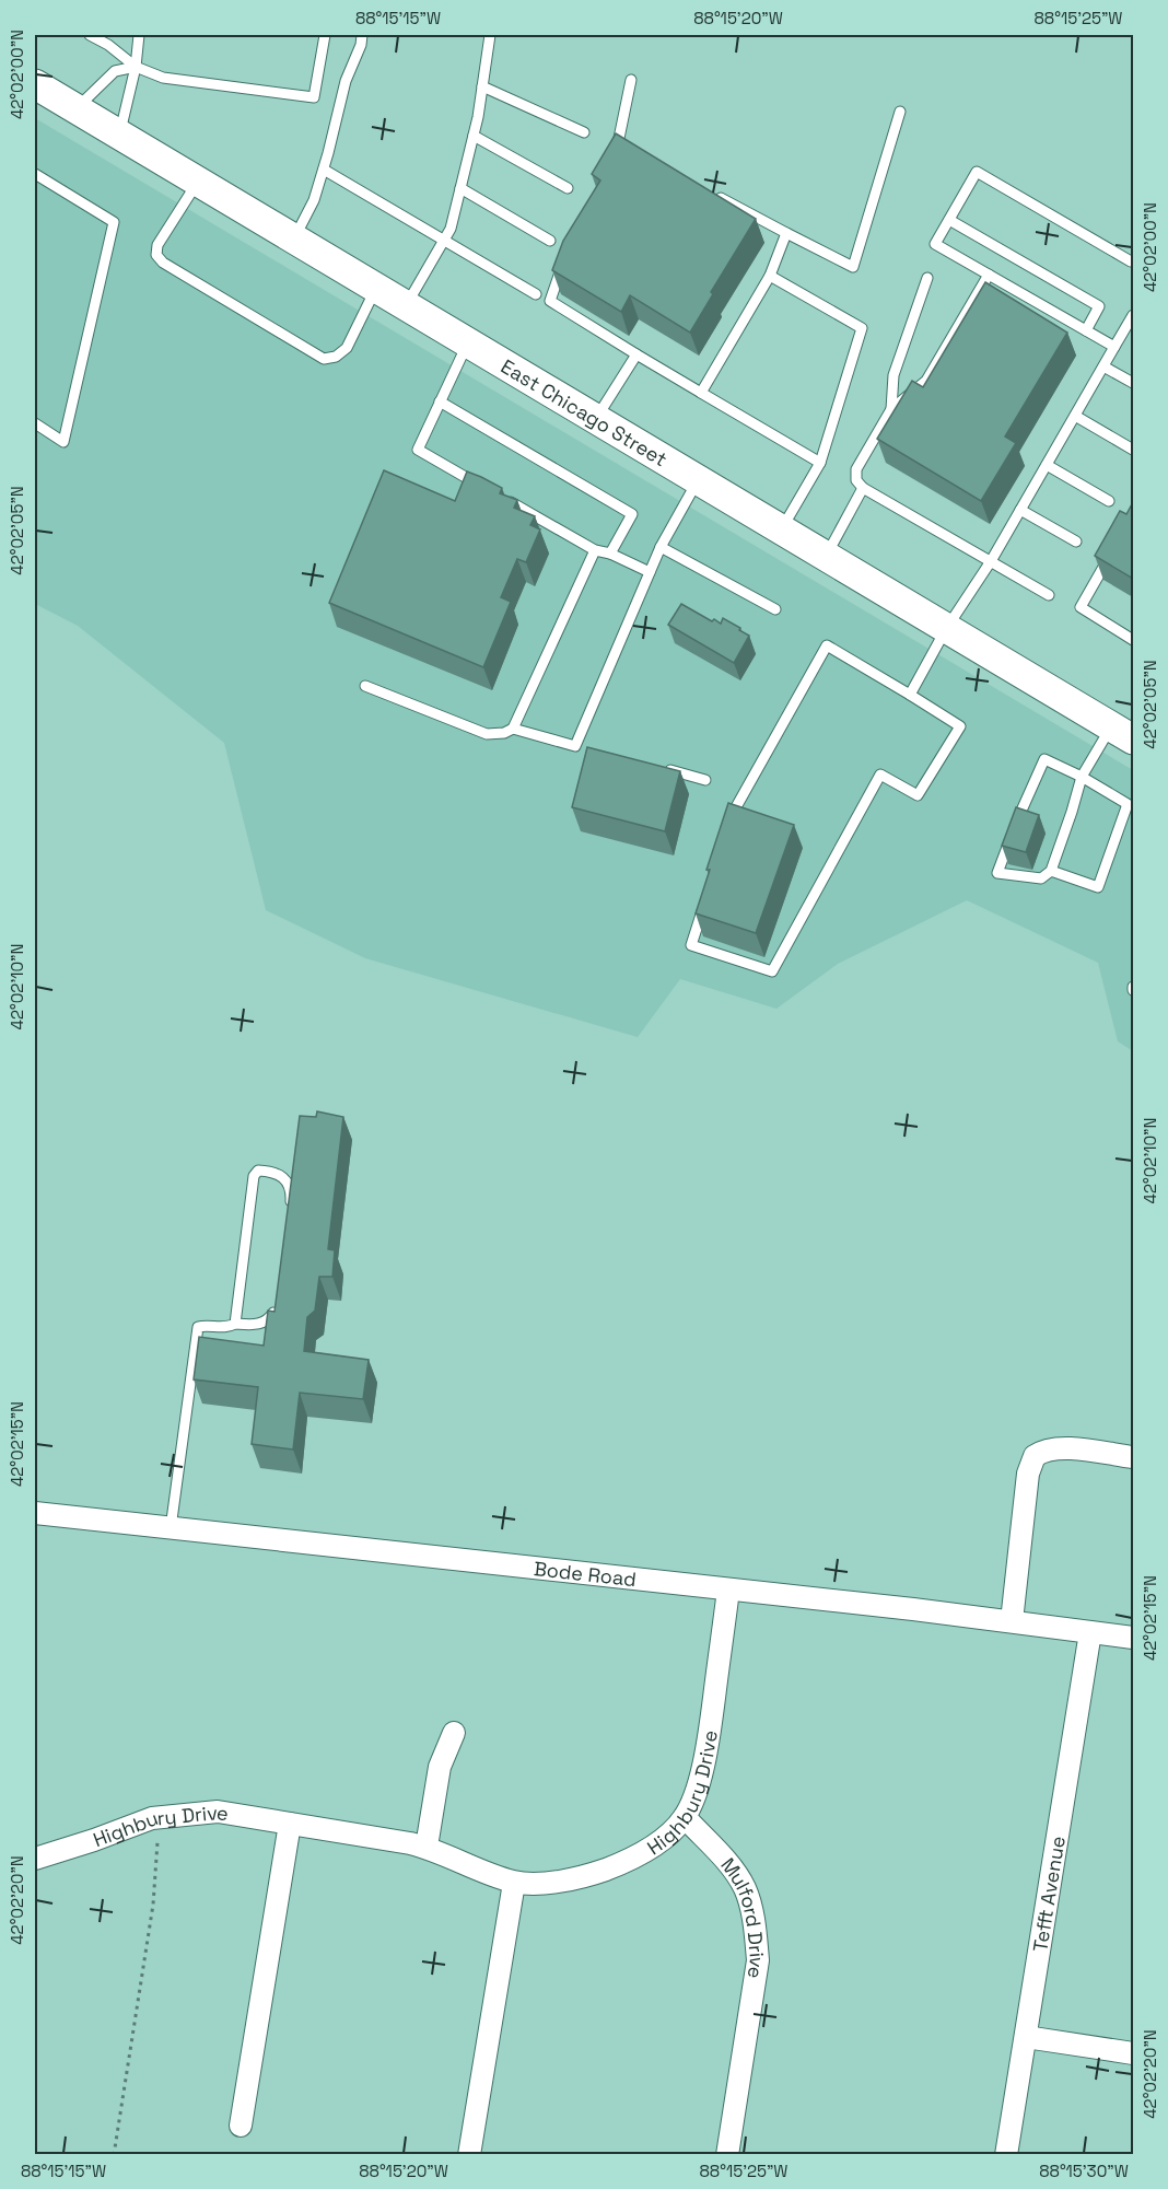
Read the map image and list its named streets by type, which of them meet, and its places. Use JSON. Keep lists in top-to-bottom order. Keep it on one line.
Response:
{"streets":{"main road":["East Chicago Street"],"street":["Bode Road","Highbury Drive","Tefft Avenue","Mulford Drive"]},"crossings":[["Bode Road","Highbury Drive"],["Bode Road","Tefft Avenue"],["Highbury Drive","Mulford Drive"]],"coordinates":["88°15'15\"W","88°15'20\"W","88°15'25\"W","42°02'00\"N","42°02'05\"N","42°02'10\"N","42°02'15\"N","42°02'20\"N","88°15'30\"W"]}
